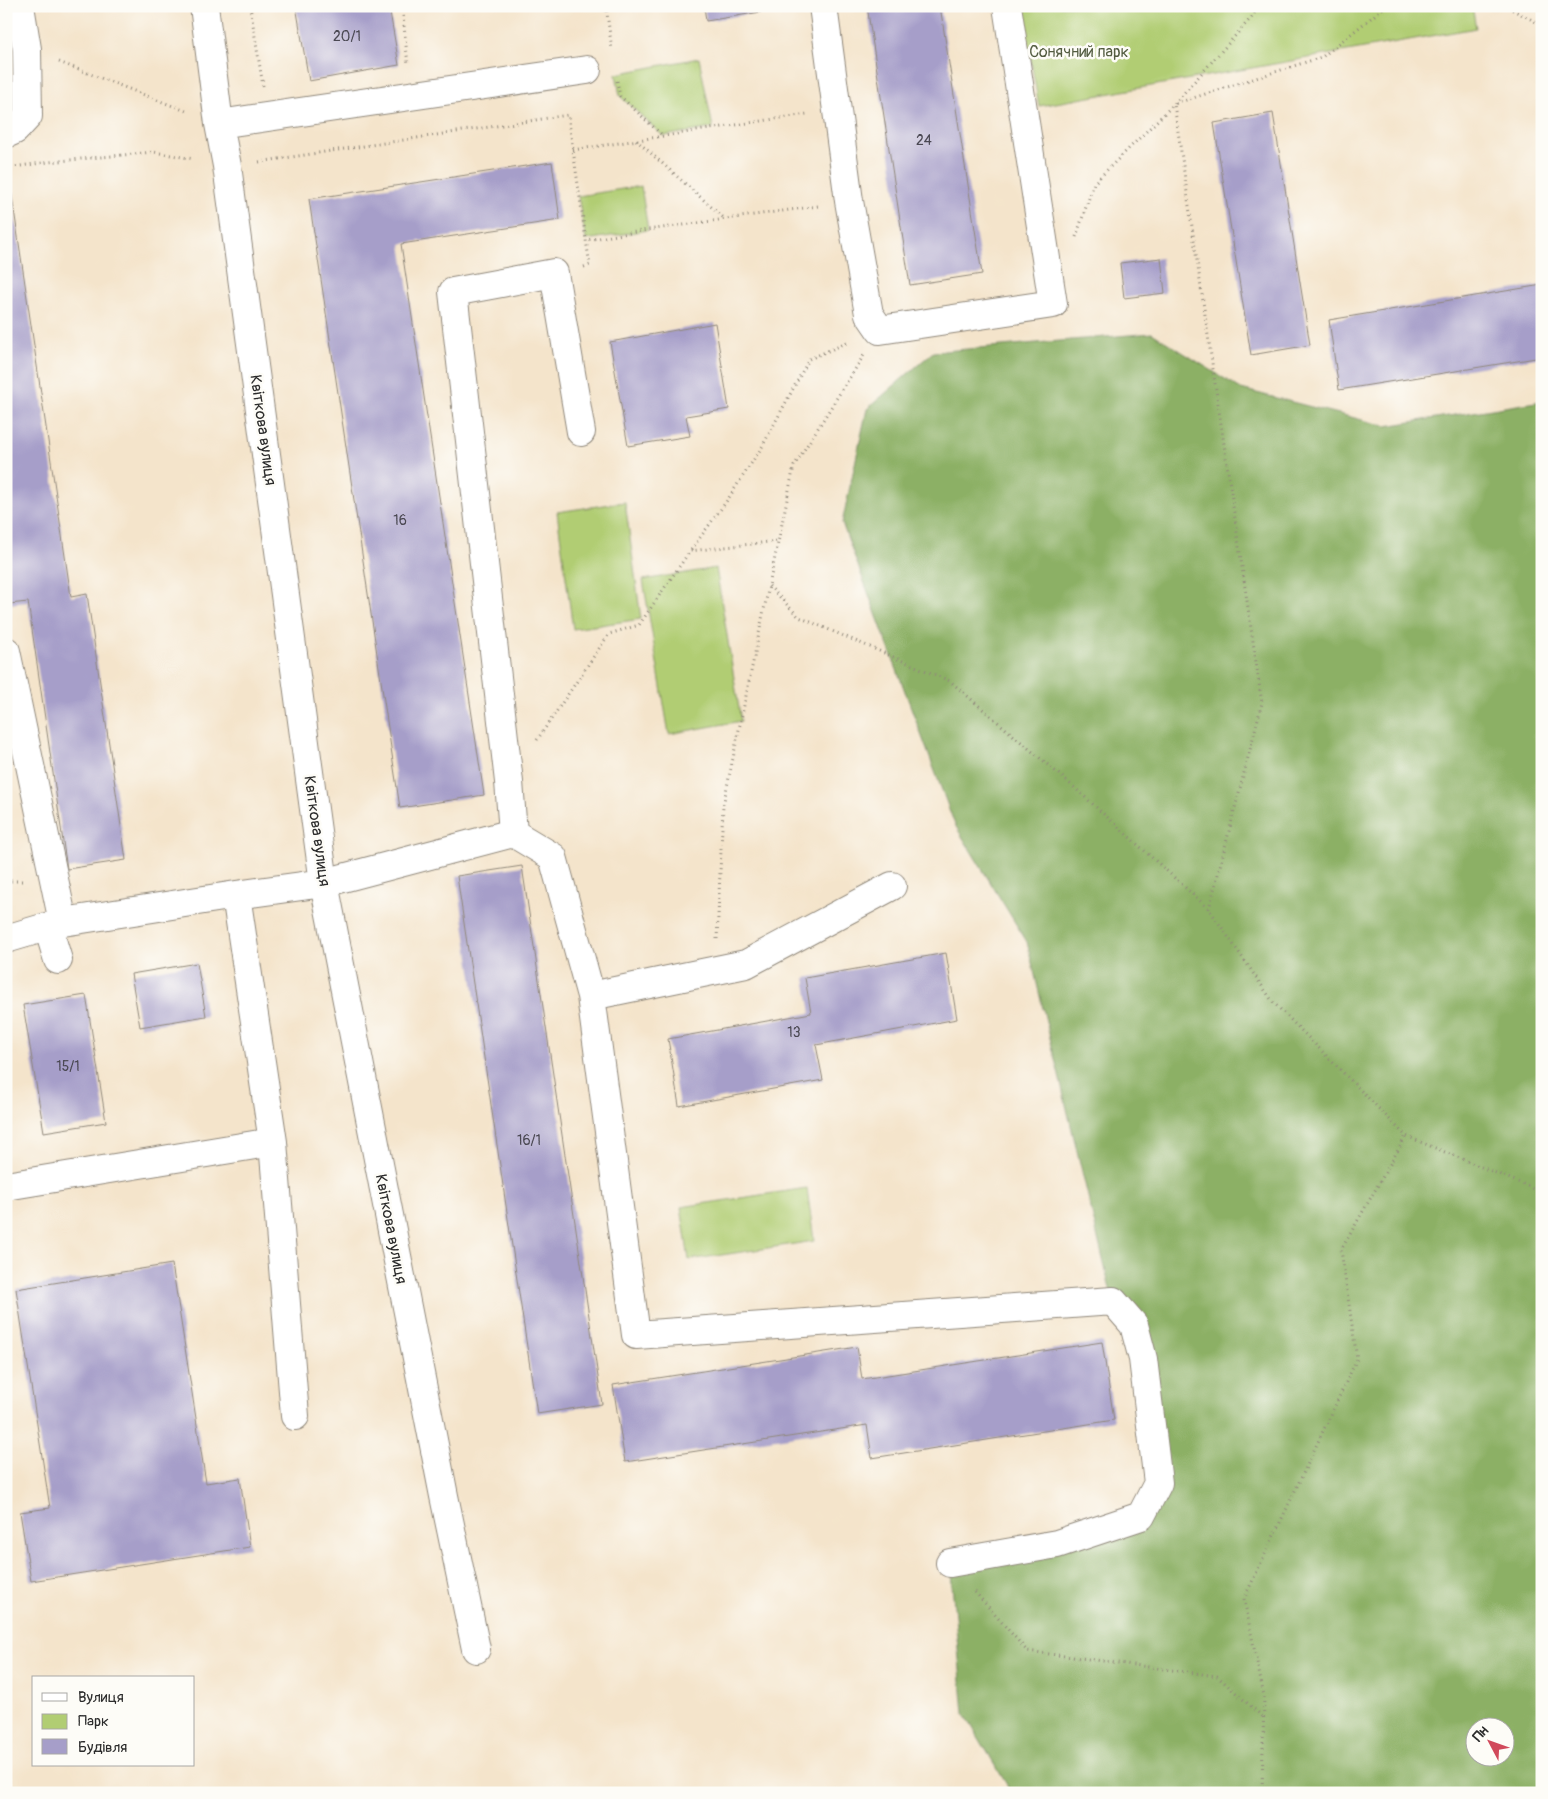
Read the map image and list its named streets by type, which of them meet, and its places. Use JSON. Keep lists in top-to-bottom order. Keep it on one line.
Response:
{"streets":{"street":["Квіткова вулиця"]},"parks":["Сонячний парк"],"house_numbers":["20/1","24","16","13","15/1","16/1"],"legend":["Вулиця","Парк","Будівля"],"north":"top left"}
